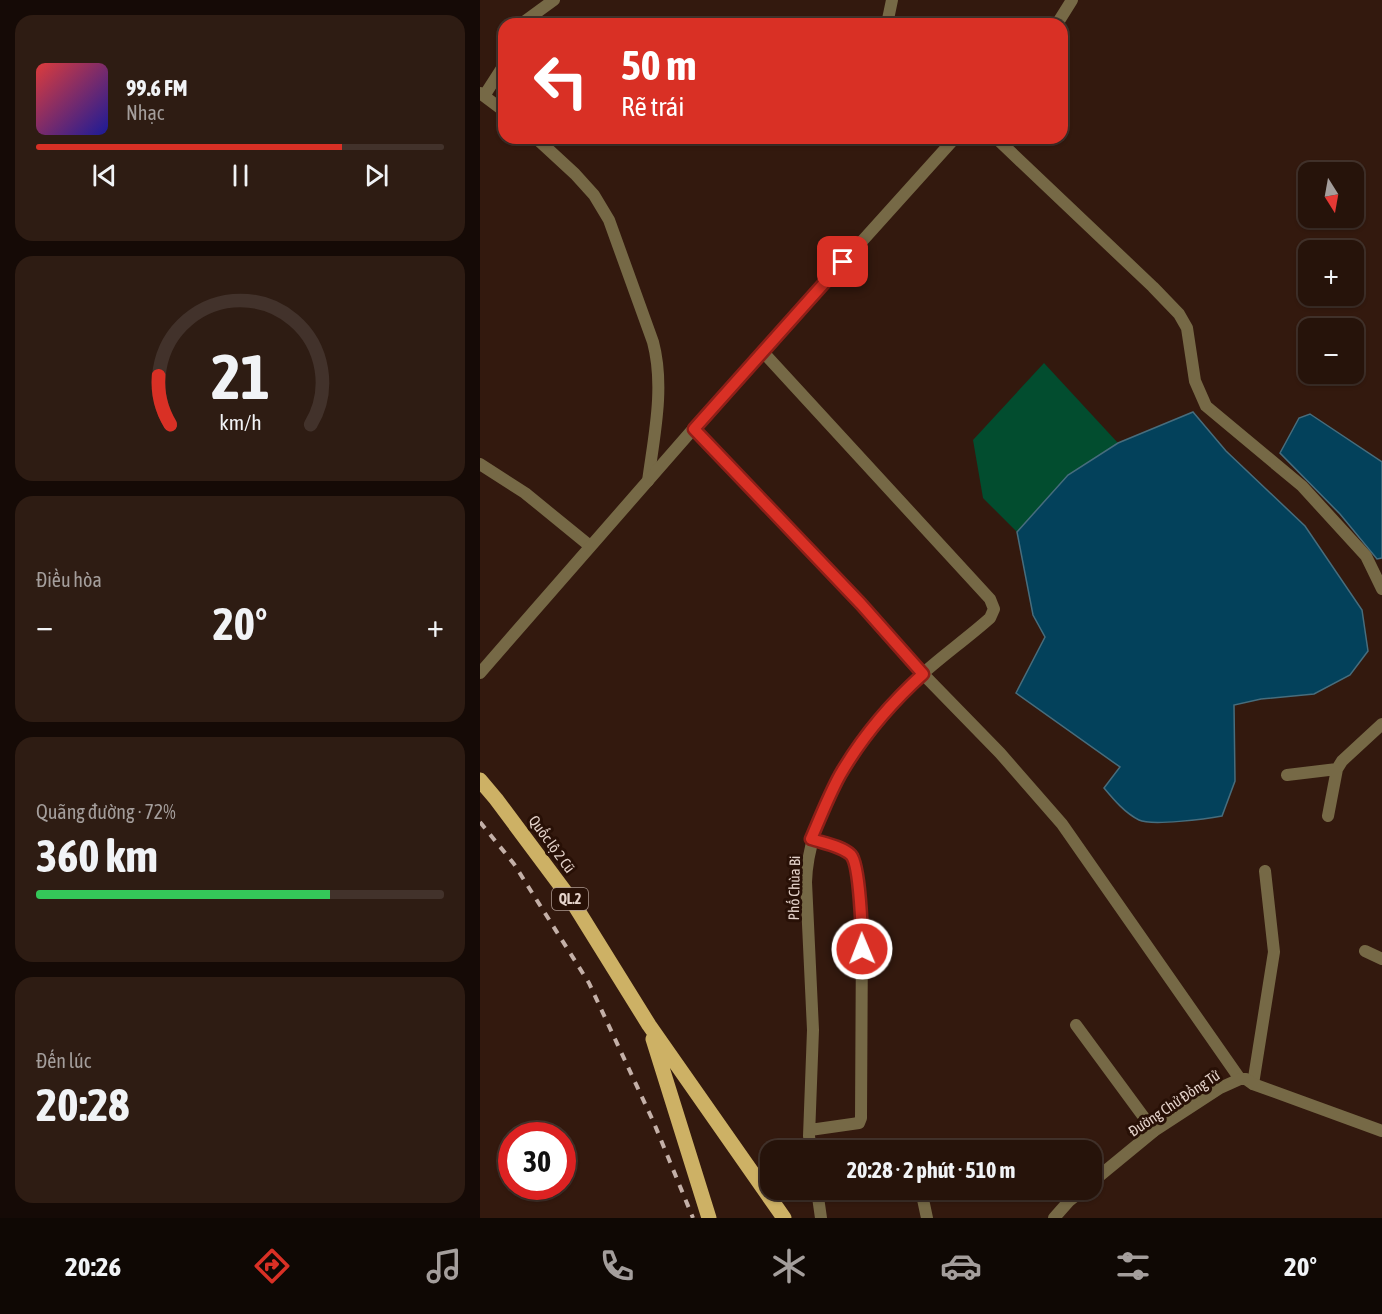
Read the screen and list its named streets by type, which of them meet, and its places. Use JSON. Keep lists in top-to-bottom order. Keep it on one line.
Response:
{"streets":{"main road":["Quốc lộ 2 Cũ","QL.2"],"street":["Phố Chùa Bi","Đường Chử Đồng Tử"]},"north":"bottom","page":{"turn":["50 m","Rẽ trái"],"song":["99.6 FM","Nhạc"],"map_buttons":["+","−"],"tile":["Điều hòa",["Quãng đường · 72%","360 km"],["Đến lúc","20:28"]],"heat":["−","20°","+"],"limit":"30","trip":"20:28 · 2 phút · 510 m","tabs":["20:26","20°"],"gauge":["21","km/h"]}}
